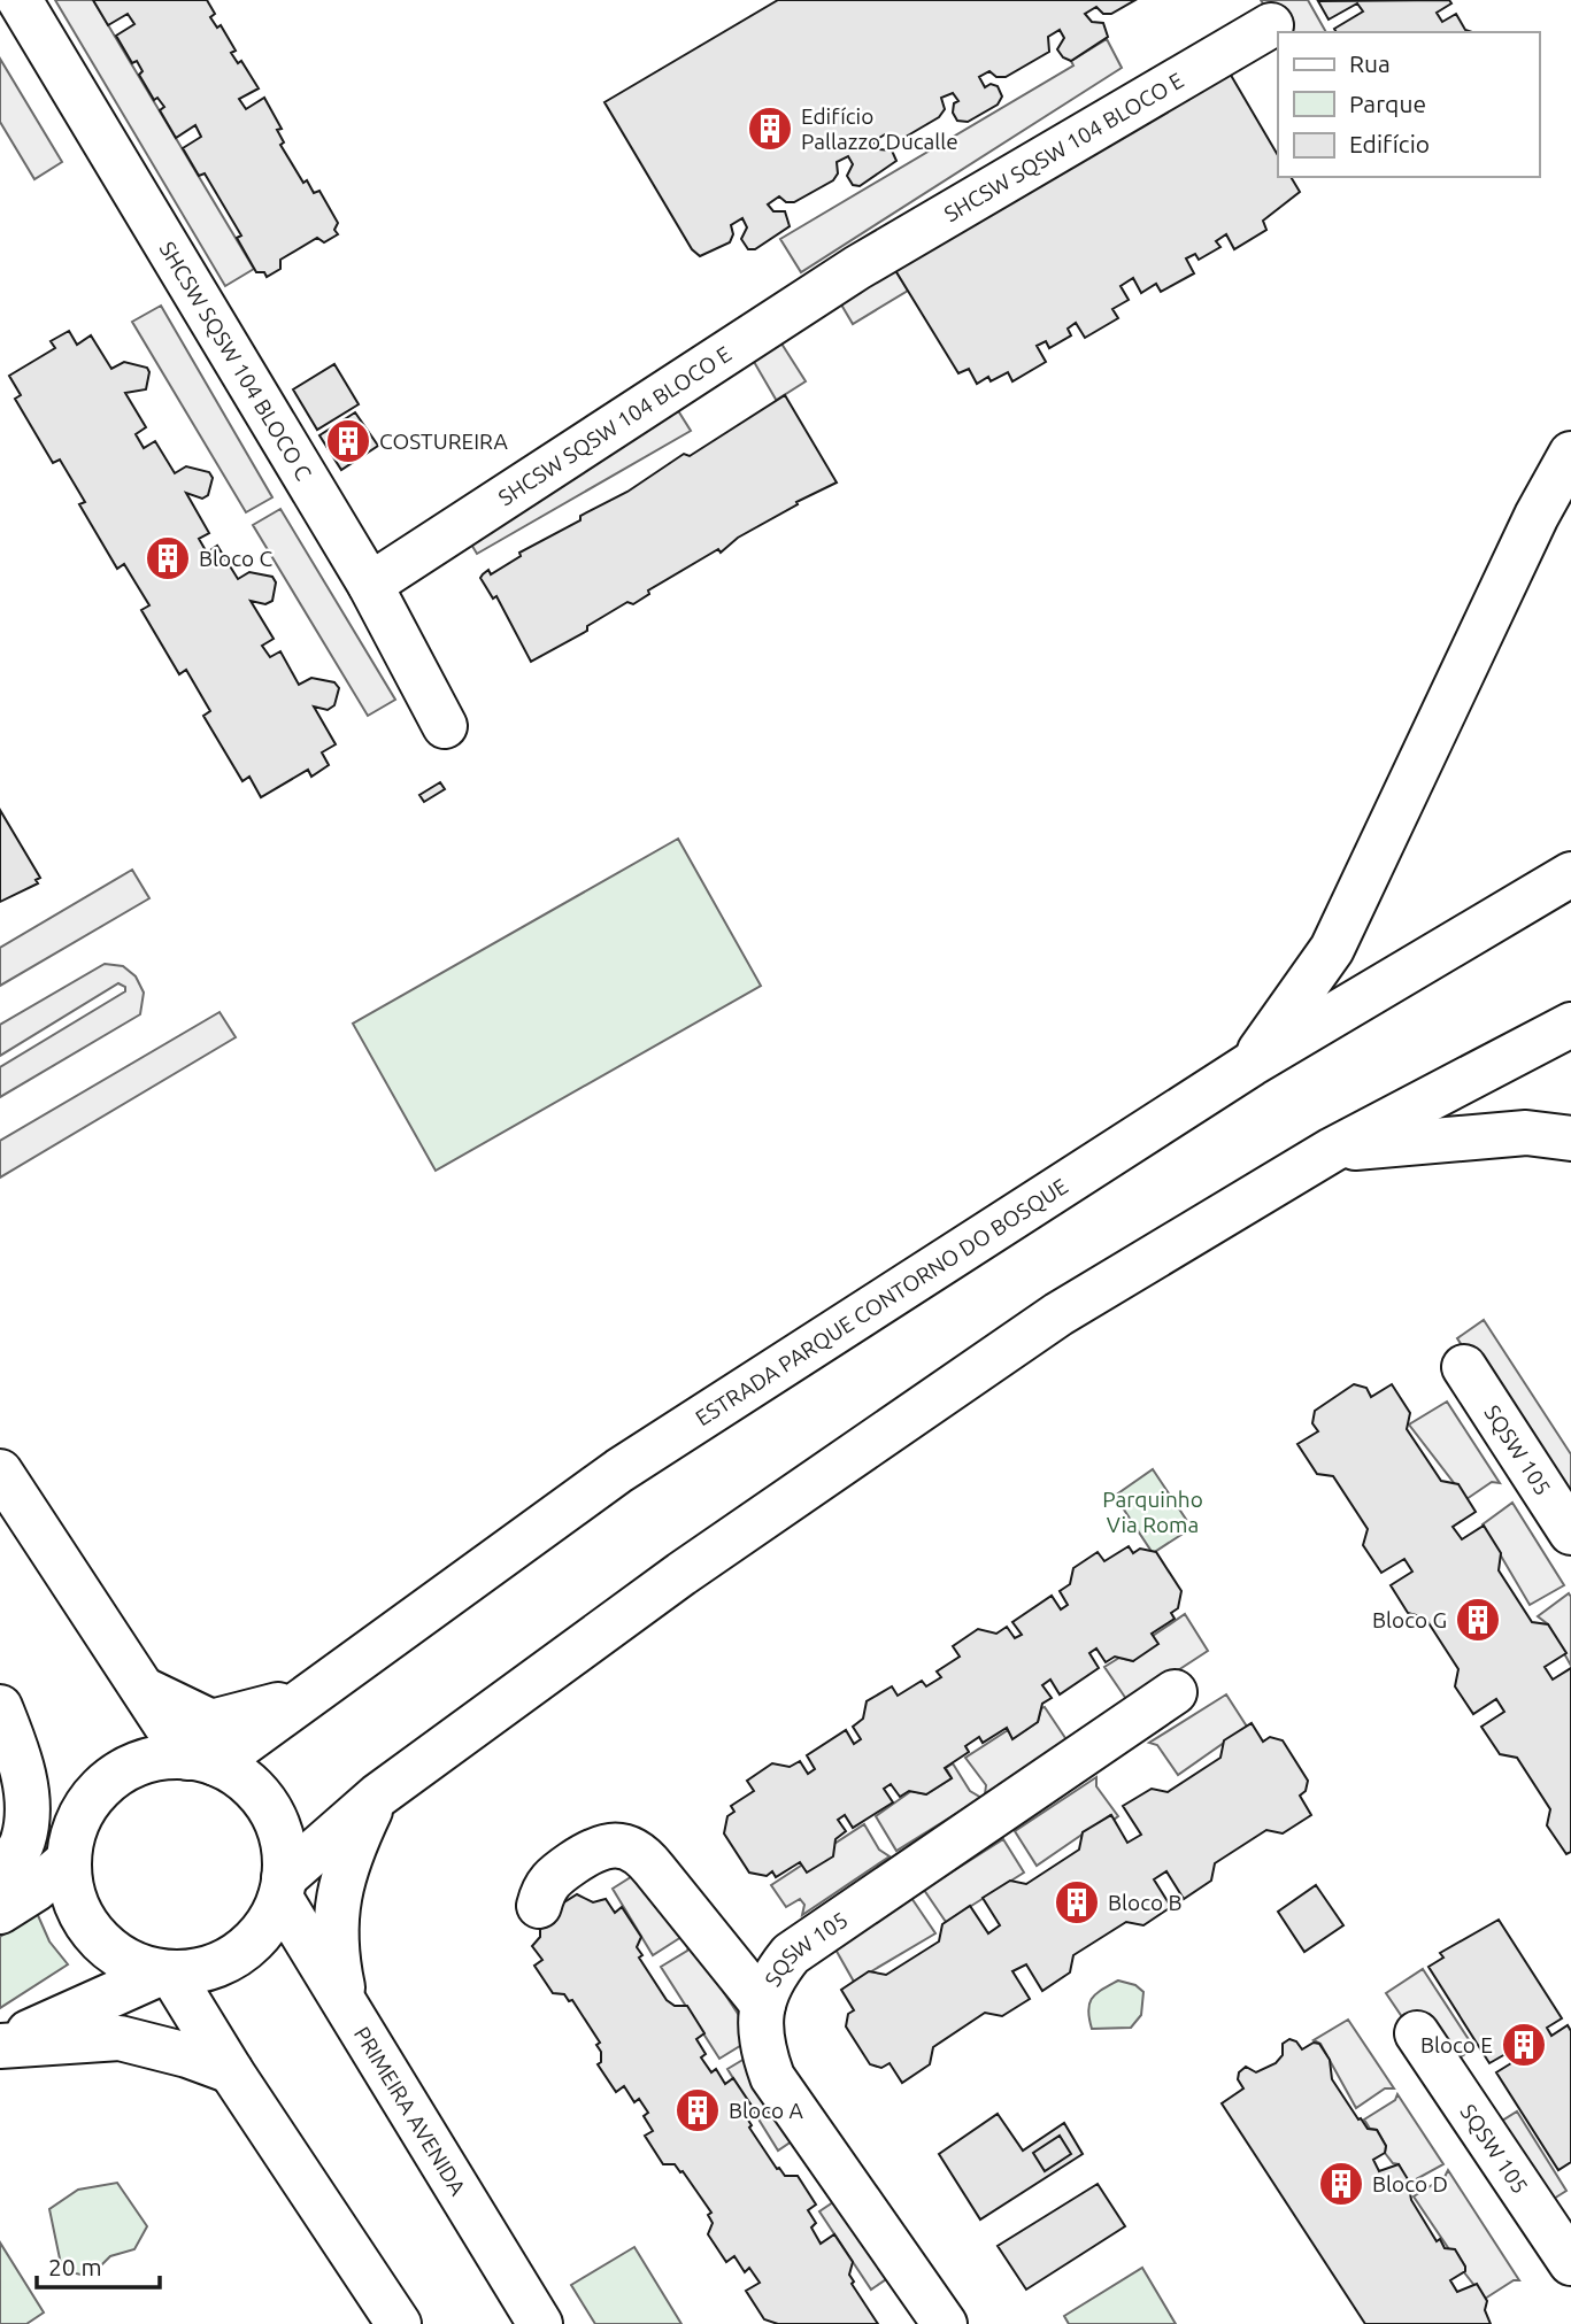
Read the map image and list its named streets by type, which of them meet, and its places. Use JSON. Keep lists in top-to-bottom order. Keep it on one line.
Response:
{"streets":{"main road":["SHCSW SQSW 104 BLOCO E","SHCSW SQSW 104 BLOCO C","ESTRADA PARQUE CONTORNO DO BOSQUE","SQSW 105","PRIMEIRA AVENIDA"]},"crossings":[["SHCSW SQSW 104 BLOCO E","SHCSW SQSW 104 BLOCO C"],["ESTRADA PARQUE CONTORNO DO BOSQUE","PRIMEIRA AVENIDA"]],"parks":["Parquinho Via Roma"],"places":{"building":["Edifício Pallazzo Ducalle","COSTUREIRA","Bloco C","Bloco G","Bloco B","Bloco E","Bloco A","Bloco D"]},"legend":["Rua","Parque","Edifício"],"scale_bar":"20 m"}
